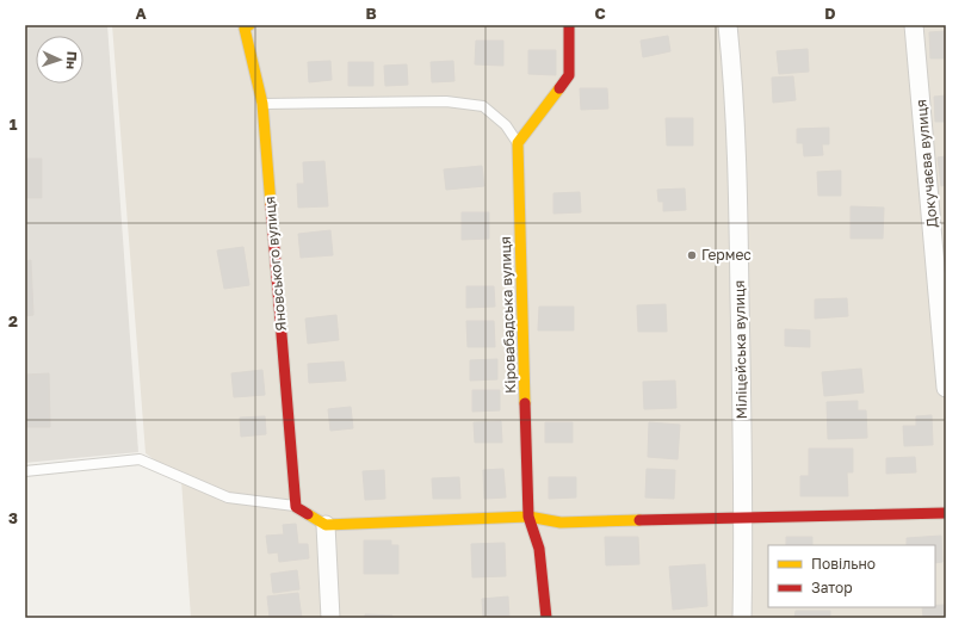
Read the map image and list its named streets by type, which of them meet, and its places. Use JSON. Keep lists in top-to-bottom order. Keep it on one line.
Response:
{"streets":{"street":["Докучаєва вулиця","Яновського вулиця","Кіровабадська вулиця","Міліцейська вулиця"]},"places":["Гермес"],"legend":["Повільно","Затор"],"north":"right","grid":{"columns":["A","B","C","D"],"rows":["1","2","3"]}}
